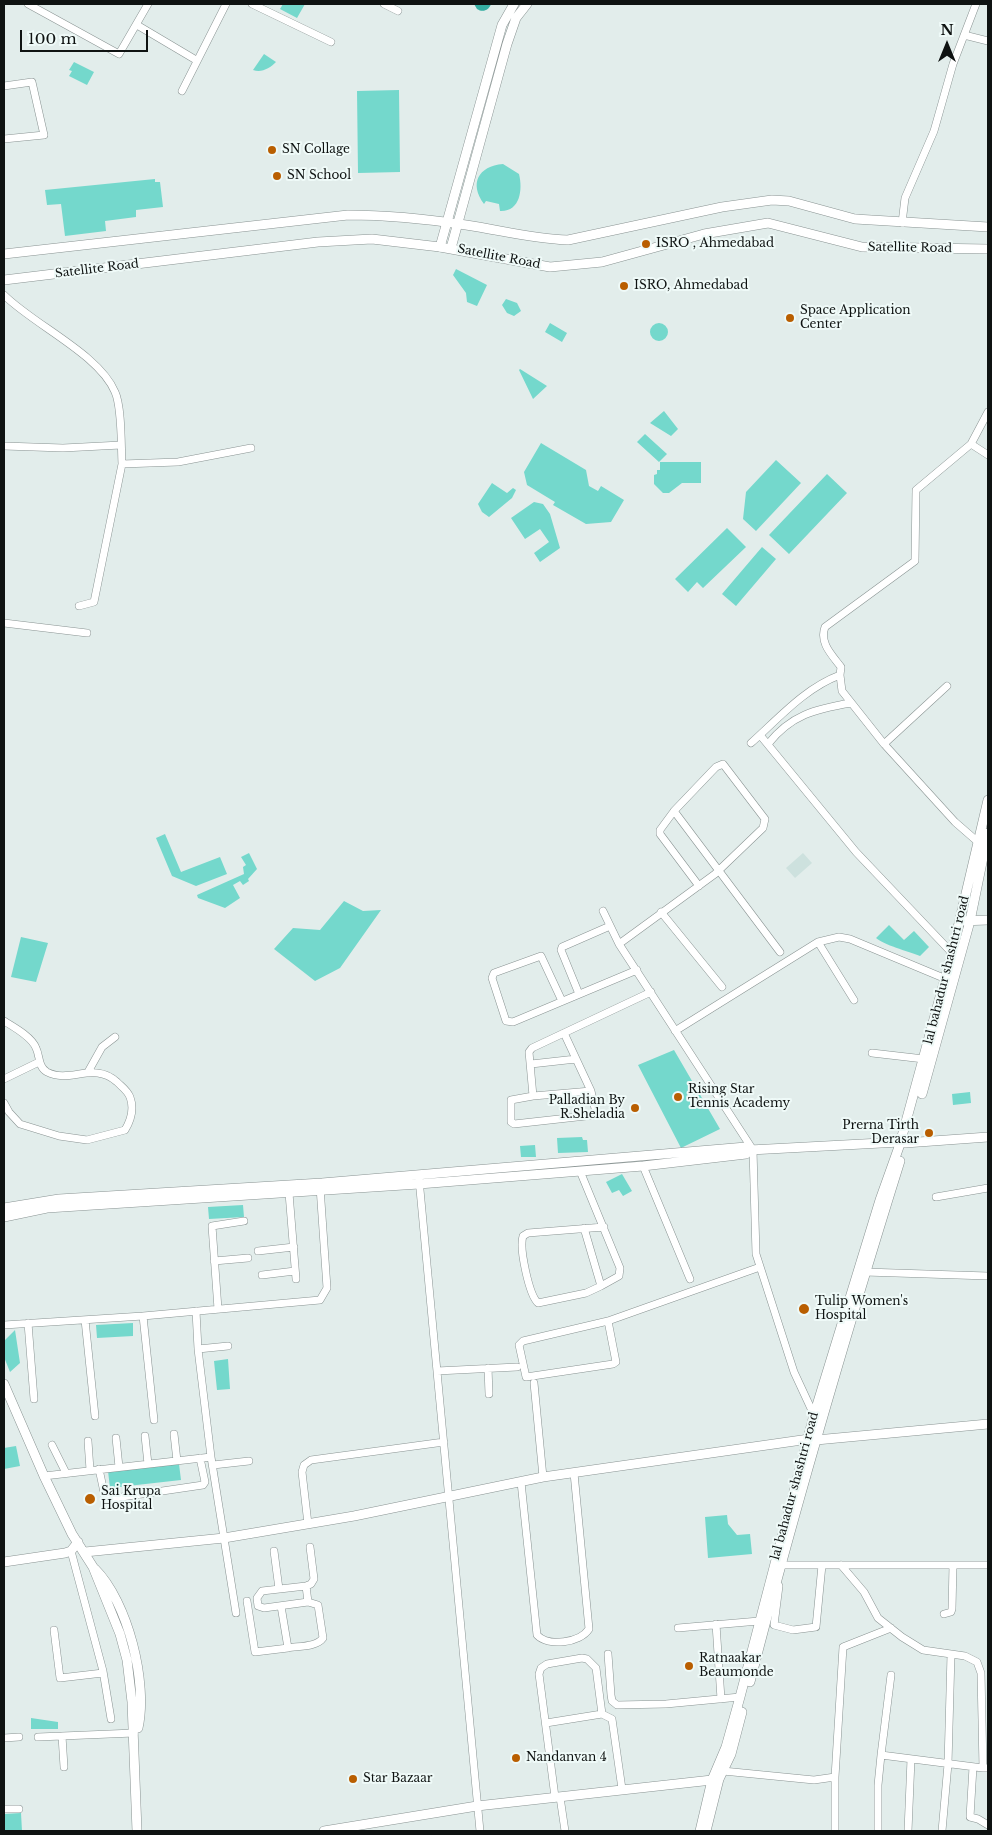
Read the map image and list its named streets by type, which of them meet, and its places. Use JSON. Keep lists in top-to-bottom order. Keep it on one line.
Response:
{"streets":{"street":["Satellite Road","lal bahadur shashtri road"]},"places":["SN Collage","SN School","ISRO , Ahmedabad","ISRO, Ahmedabad","Space Application Center","Rising Star Tennis Academy","Palladian By R.Sheladia","Prerna Tirth Derasar","Tulip Women's Hospital","Sai Krupa Hospital","Ratnaakar Beaumonde","Nandanvan 4","Star Bazaar"],"scale_bar":"100 m","north":"top"}
